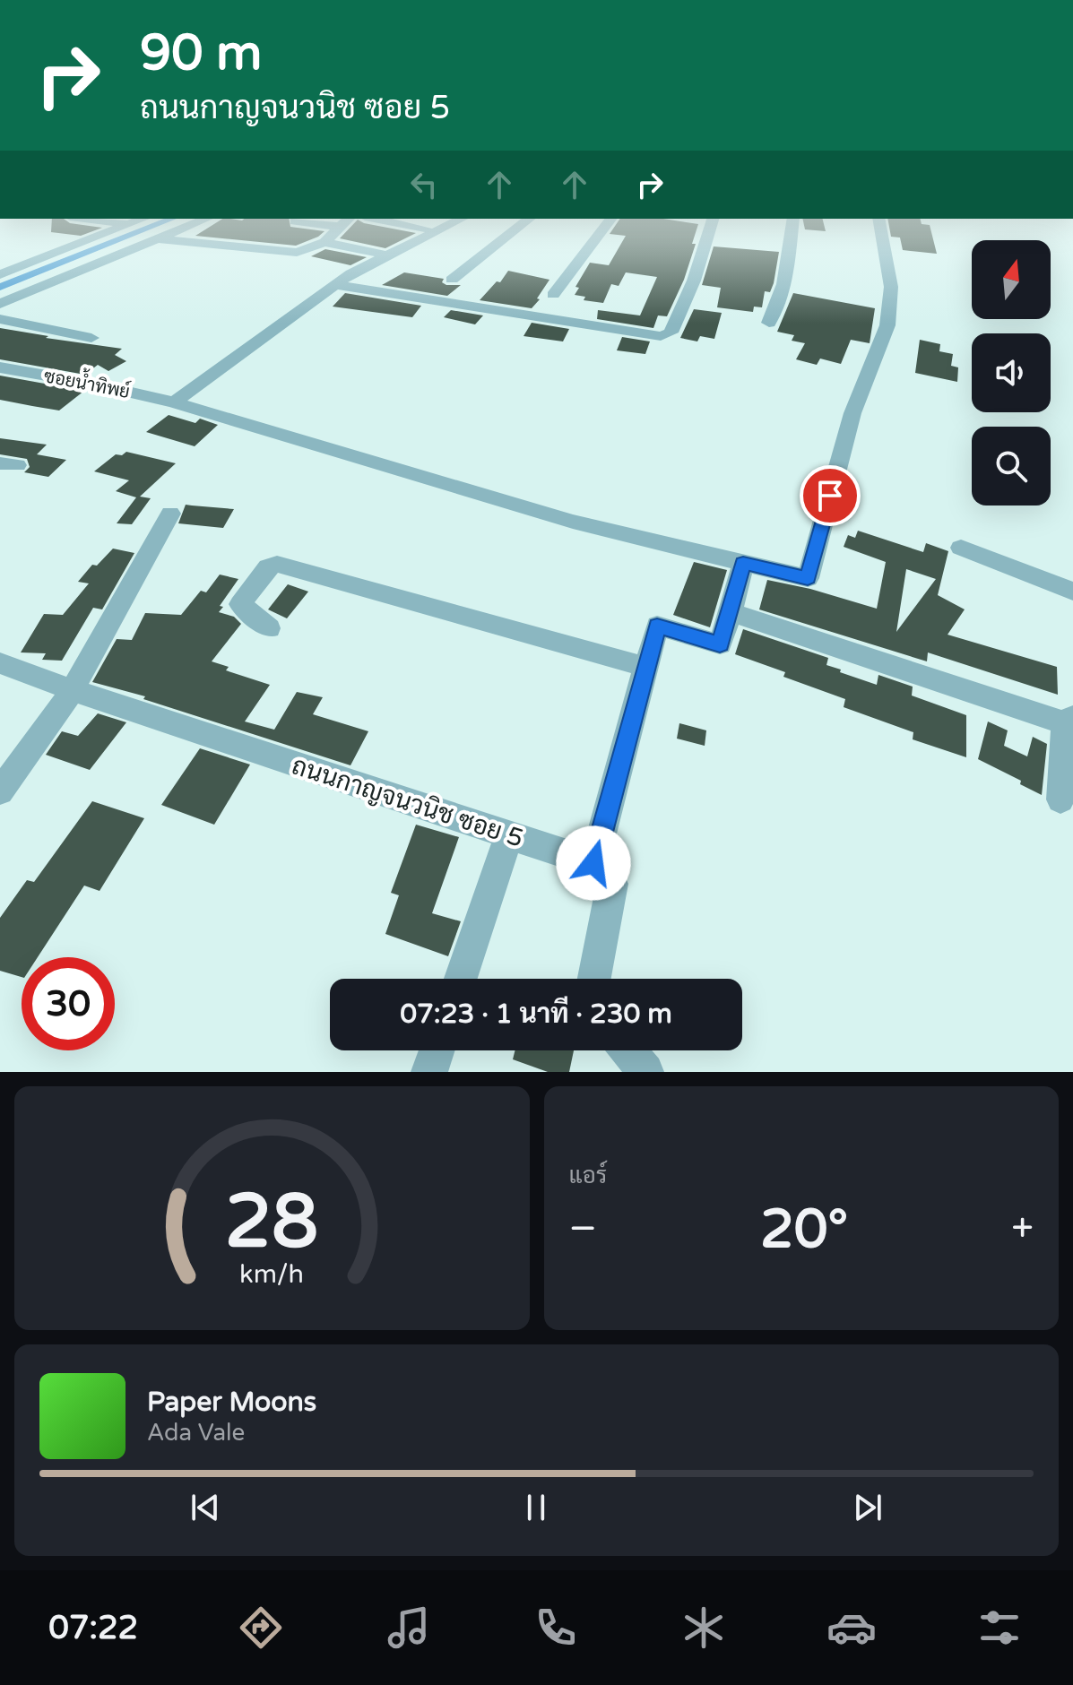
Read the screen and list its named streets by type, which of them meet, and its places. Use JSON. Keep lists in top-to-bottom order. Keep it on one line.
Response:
{"streets":{"street":["ซอยน้ำทิพย์","ถนนกาญจนวนิช ซอย 5"]},"north":"top","page":{"turn":["90 m","ถนนกาญจนวนิช ซอย 5"],"limit":"30","trip":"07:23 · 1 นาที · 230 m","tile":"แอร์","heat":["−","20°","+"],"song":["Paper Moons","Ada Vale"],"tabs":"07:22","gauge":["28","km/h"]}}
